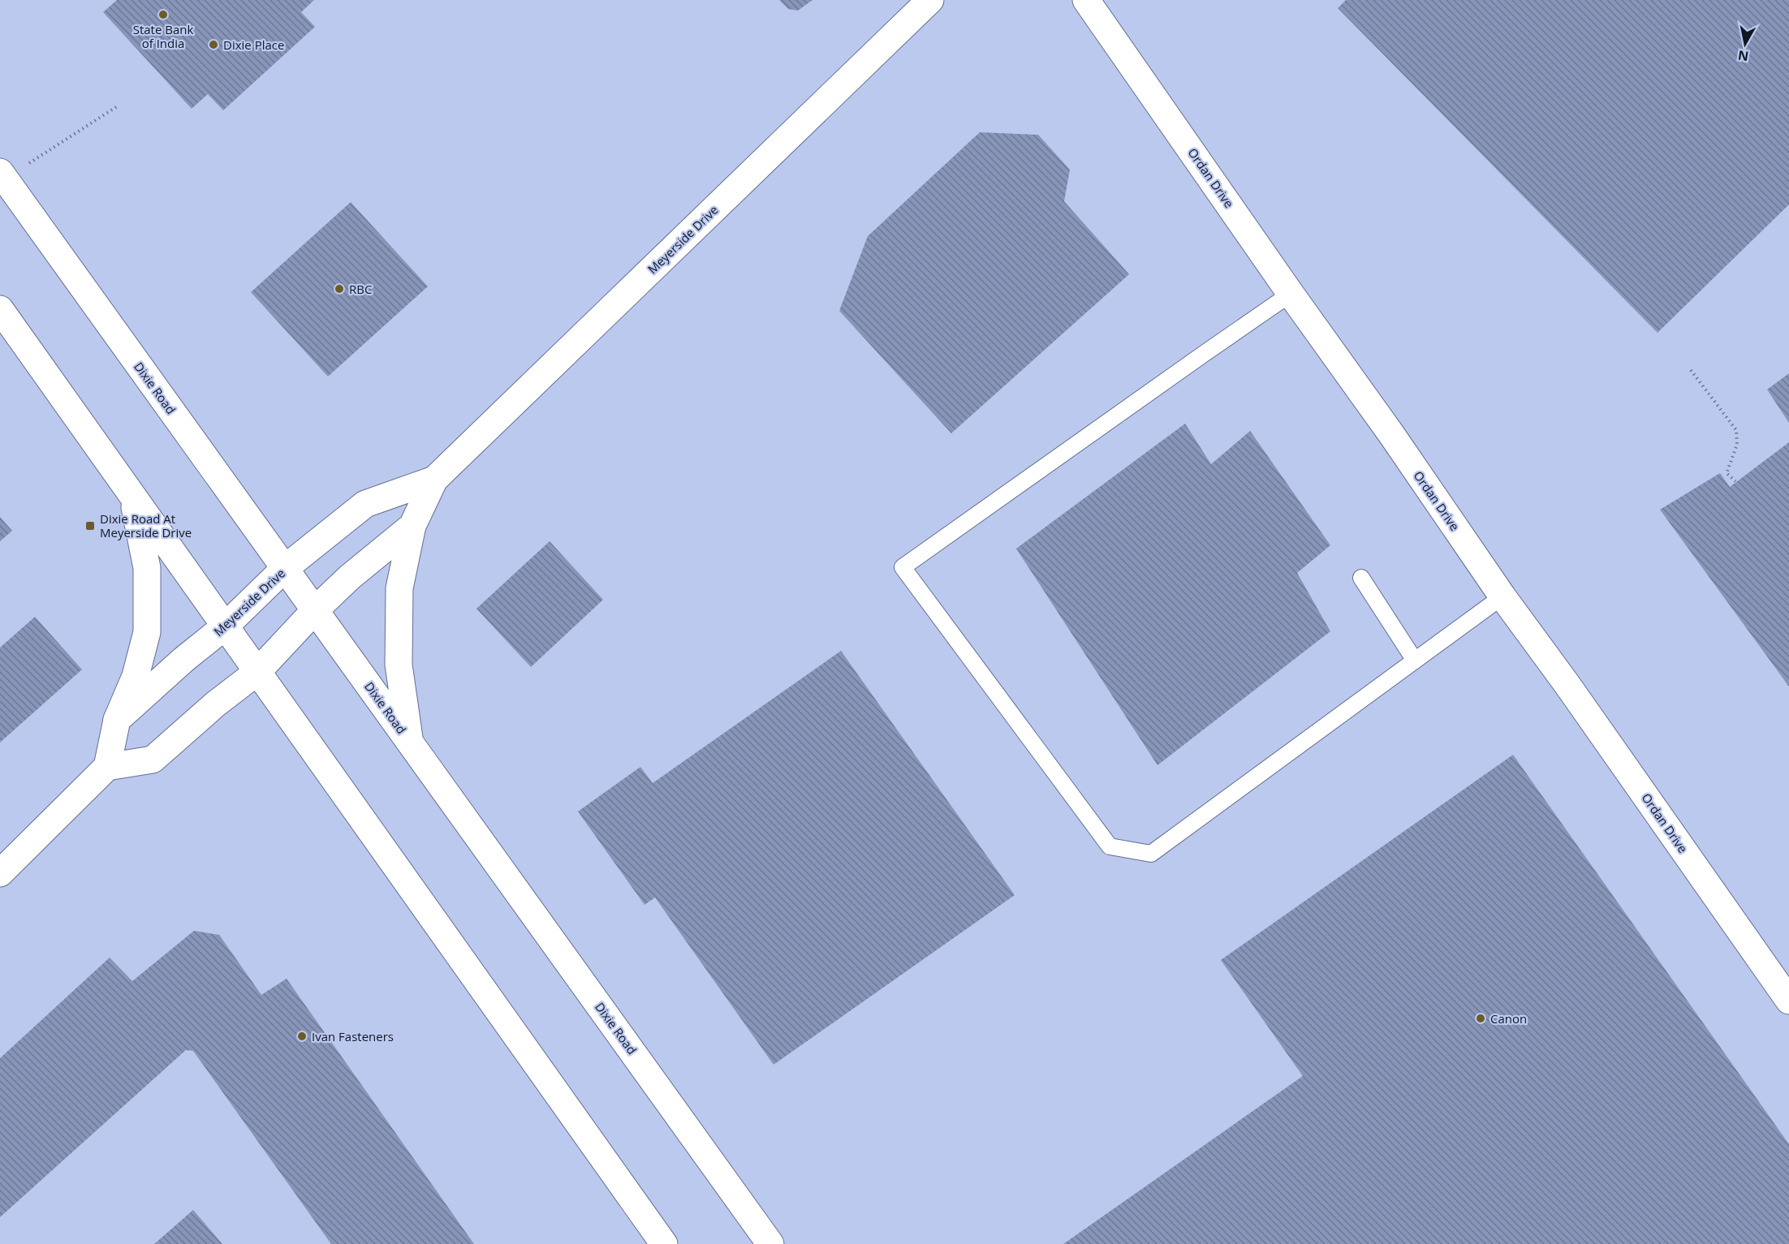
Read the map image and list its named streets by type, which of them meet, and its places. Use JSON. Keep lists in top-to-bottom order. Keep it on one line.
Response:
{"streets":{"street":["Ordan Drive","Meyerside Drive","Dixie Road"]},"crossings":[["Meyerside Drive","Dixie Road"]],"places":{"other":["State Bank of India","Dixie Place","RBC","Canon","Ivan Fasteners"],"transit":["Dixie Road At Meyerside Drive"]},"north":"bottom"}
